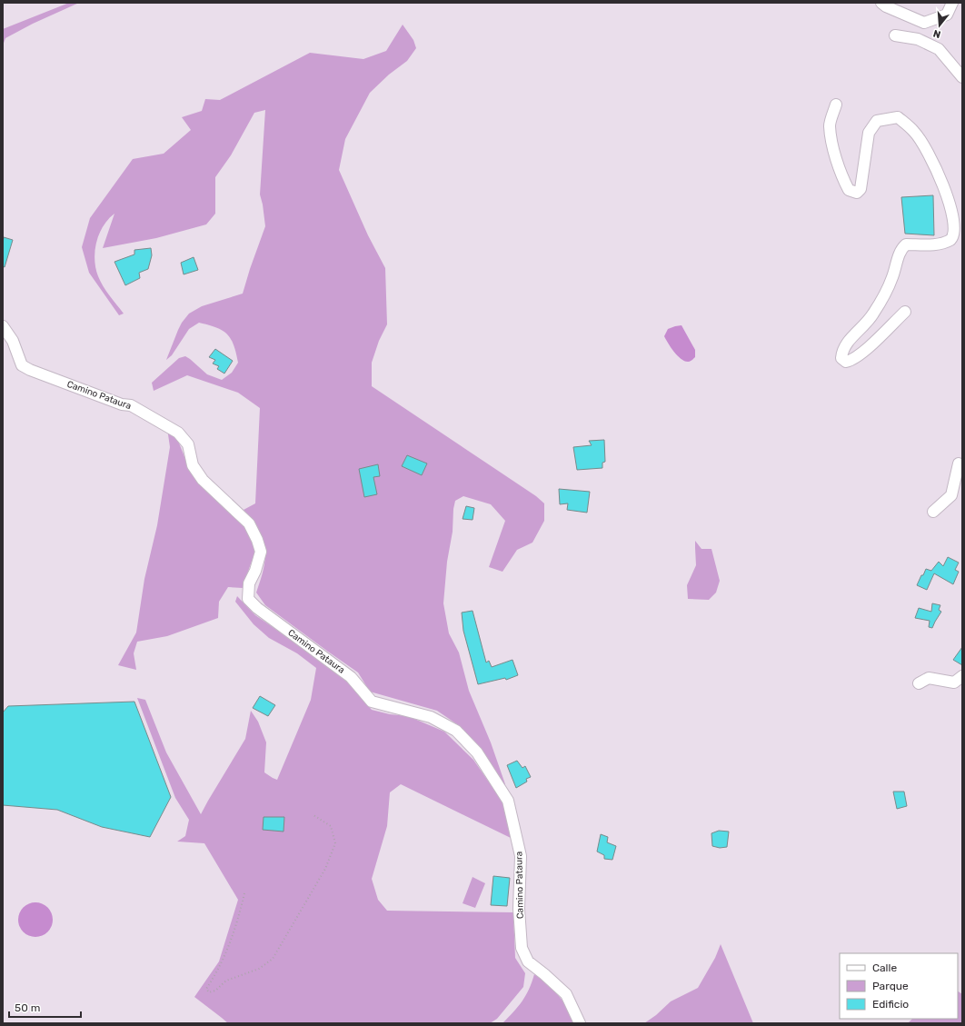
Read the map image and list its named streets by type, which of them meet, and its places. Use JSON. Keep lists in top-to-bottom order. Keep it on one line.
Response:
{"streets":{"street":["Camino Pataura"]},"legend":["Calle","Parque","Edificio"],"scale_bar":"50 m","north":"bottom"}
